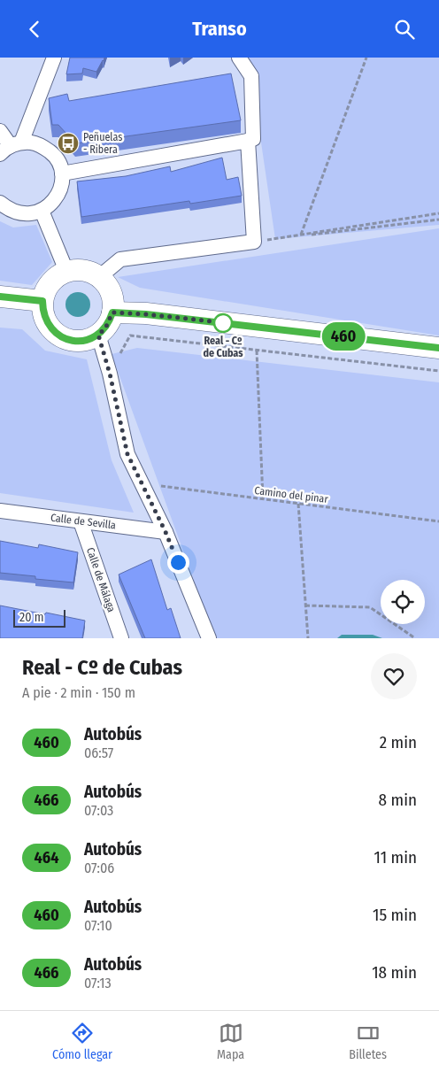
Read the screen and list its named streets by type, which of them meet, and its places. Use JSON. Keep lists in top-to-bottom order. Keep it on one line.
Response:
{"streets":{"street":["Calle de Sevilla","Calle de Málaga"],"path":["Camino del pinar"]},"crossings":[["Calle de Sevilla","Calle de Málaga"]],"places":{"bus stop":["Peñuelas - Ribera"],"other":["Real - Cº de Cubas"]},"lines":["bus line 460"],"scale_bar":"20 m","page":{"header":"Transo","on_map":"460","scale":"20 m","heading":["Real - Cº de Cubas","A pie · 2 min · 150 m"],"list":[{"mark":"460","name":"Autobús","note":"06:57","value":"2 min"},{"mark":"466","name":"Autobús","note":"07:03","value":"8 min"},{"mark":"464","name":"Autobús","note":"07:06","value":"11 min"},{"mark":"460","name":"Autobús","note":"07:10","value":"15 min"},{"mark":"466","name":"Autobús","note":"07:13","value":"18 min"}],"tabs":["Cómo llegar","Mapa","Billetes"]}}
